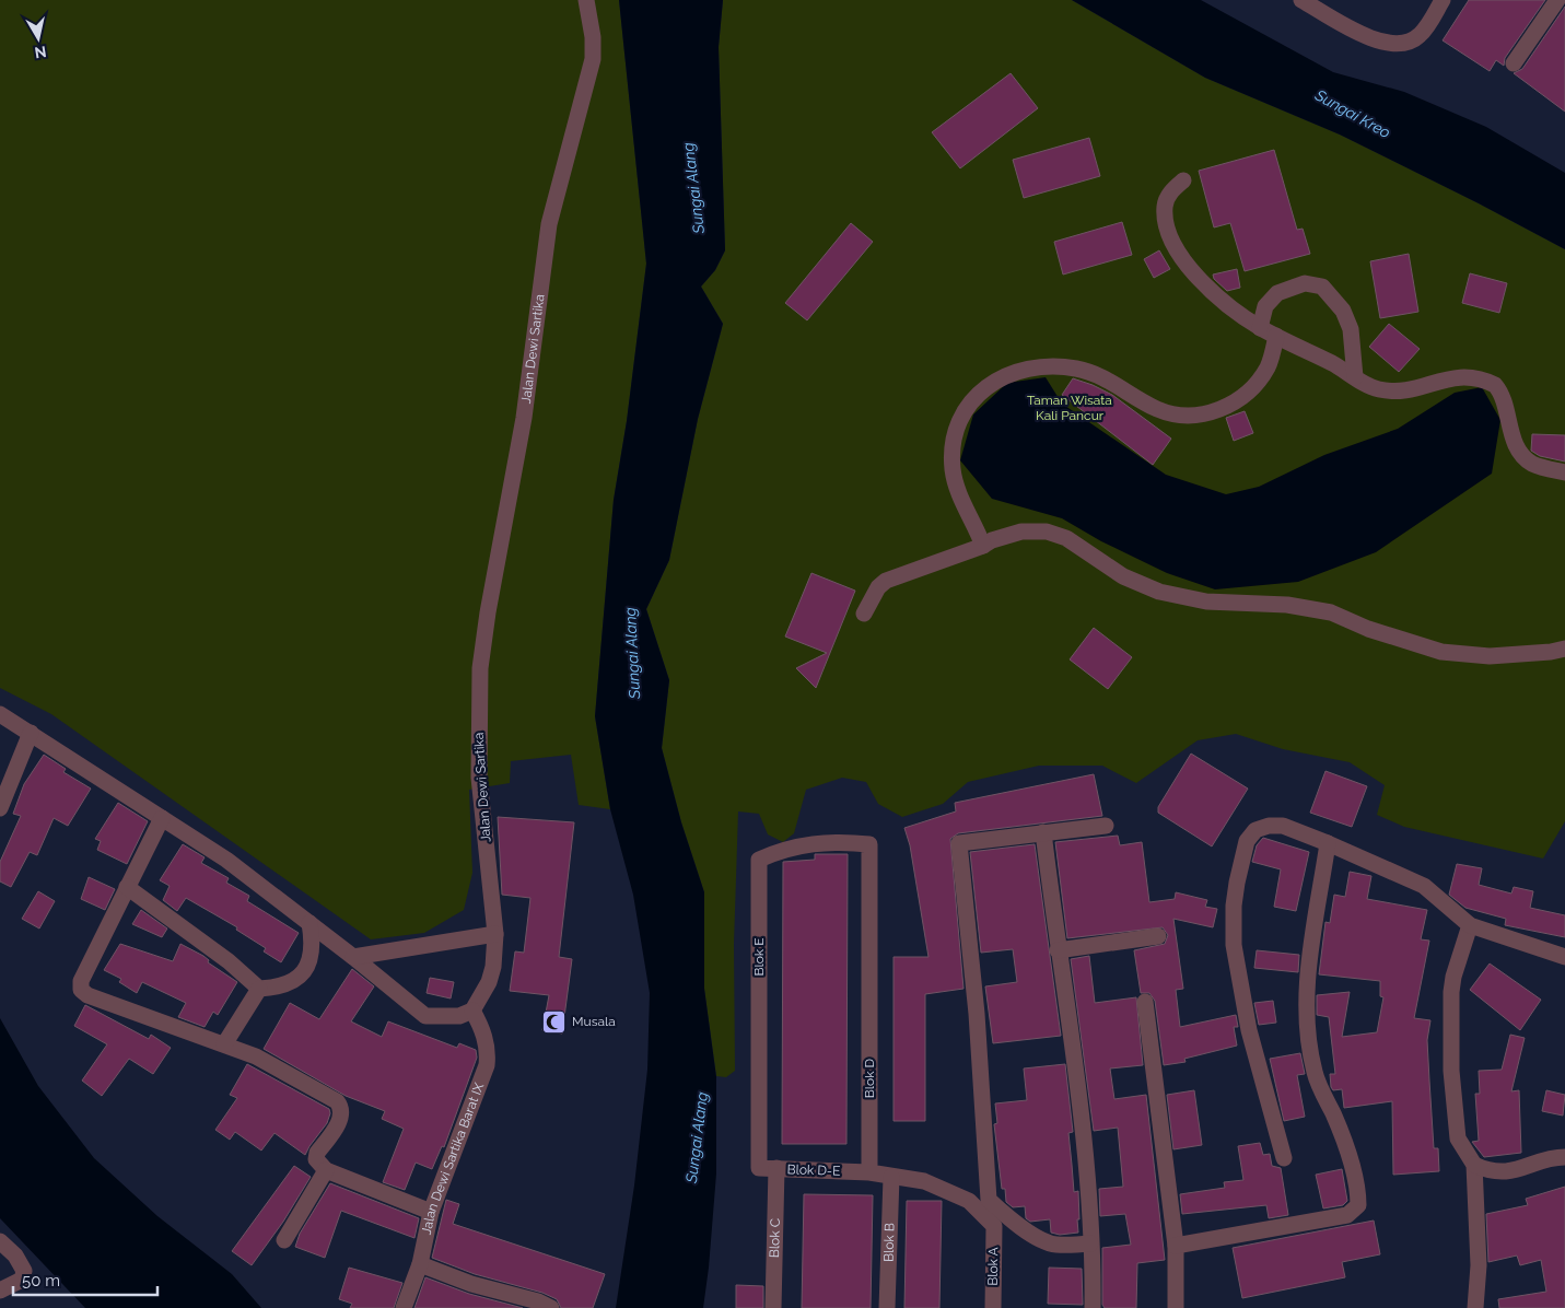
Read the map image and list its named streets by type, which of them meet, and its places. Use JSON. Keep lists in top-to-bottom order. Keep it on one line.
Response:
{"streets":{"street":["Jalan Dewi Sartika","Blok E","Blok D","Jalan Dewi Sartika Barat IX","Blok D-E","Blok C","Blok B","Blok A"]},"crossings":[["Jalan Dewi Sartika","Jalan Dewi Sartika Barat IX"],["Blok E","Blok D"],["Blok E","Blok D-E"],["Blok D","Blok D-E"],["Blok D-E","Blok C"],["Blok B","Blok A"]],"water":["Sungai Kreo","Sungai Alang"],"parks":["Taman Wisata Kali Pancur"],"places":{"mosque":["Musala"]},"scale_bar":"50 m","north":"bottom"}
